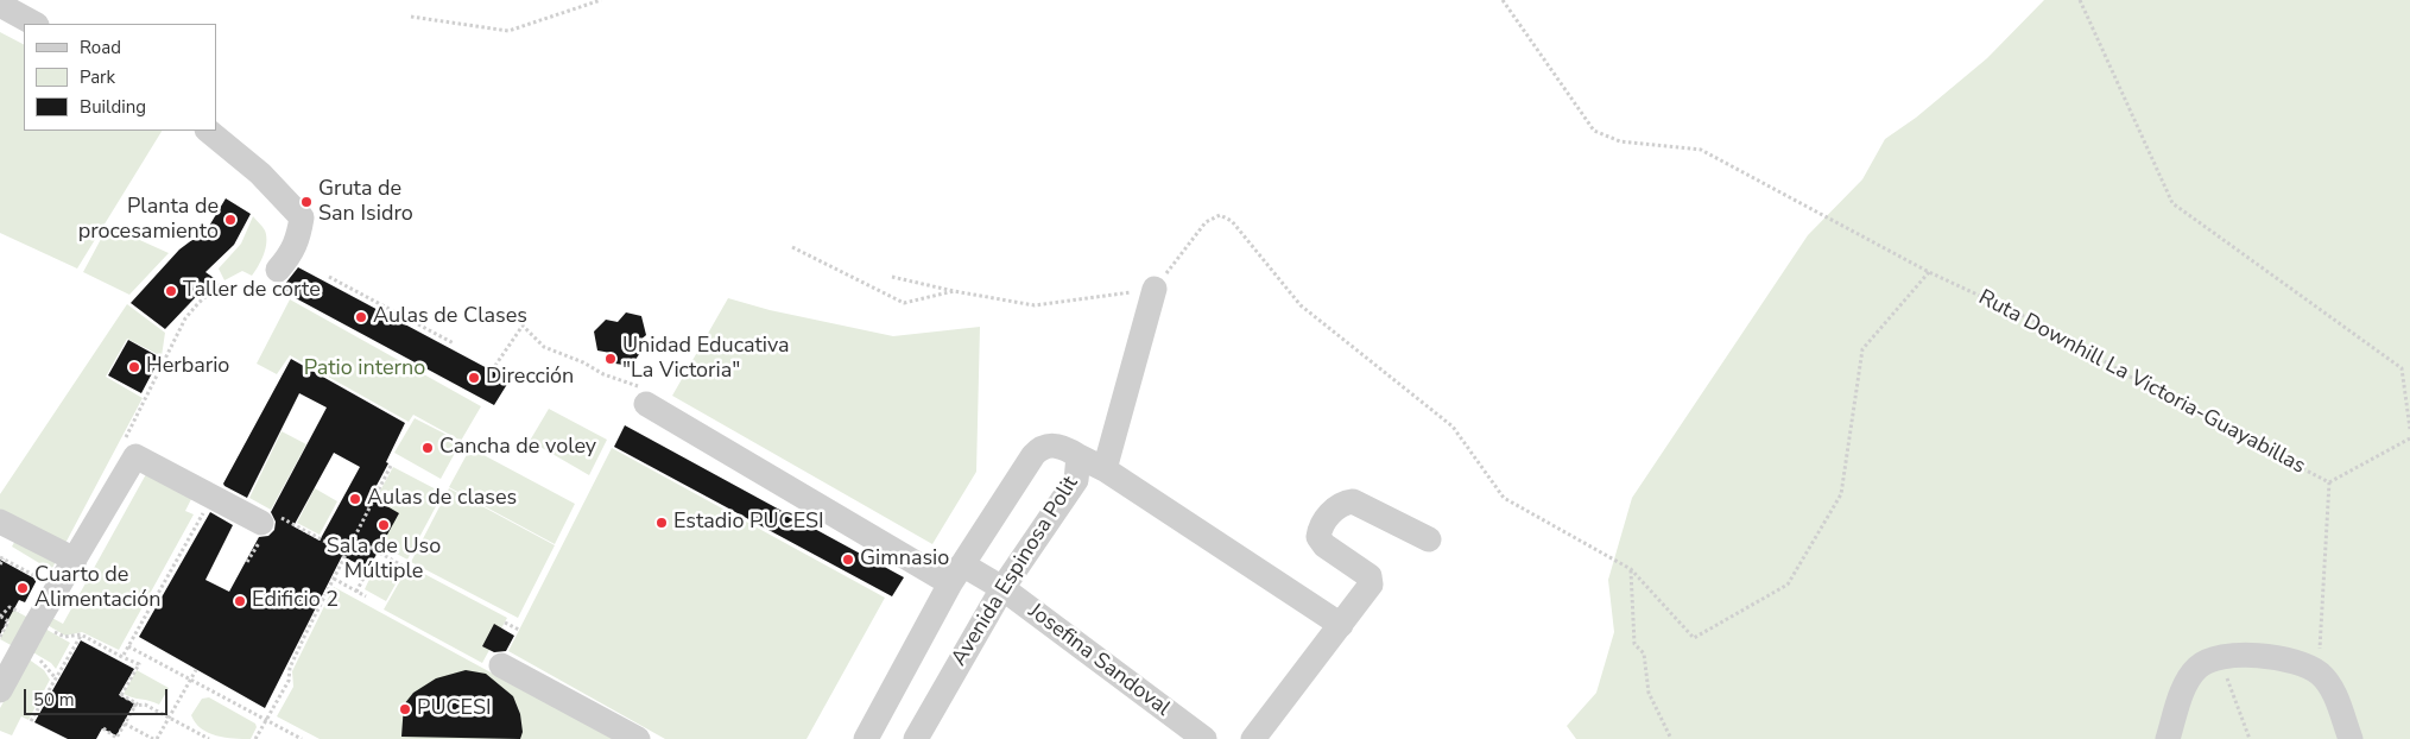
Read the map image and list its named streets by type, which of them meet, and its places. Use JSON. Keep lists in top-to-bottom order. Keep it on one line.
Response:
{"streets":{"street":["Avenida Espinosa Polit","Josefina Sandoval"],"path":["Ruta Downhill La Victoria-Guayabillas"]},"crossings":[["Avenida Espinosa Polit","Josefina Sandoval"]],"parks":["Patio interno"],"places":["Gruta de San Isidro","Planta de procesamiento","Taller de corte","Aulas de Clases","Unidad Educativa \"La Victoria\"","Herbario","Dirección","Cancha de voley","Aulas de clases","Estadio PUCESI","Sala de Uso Múltiple","Gimnasio","Cuarto de Alimentación","Edificio 2","PUCESI"],"legend":["Road","Park","Building"],"scale_bar":"50 m"}
